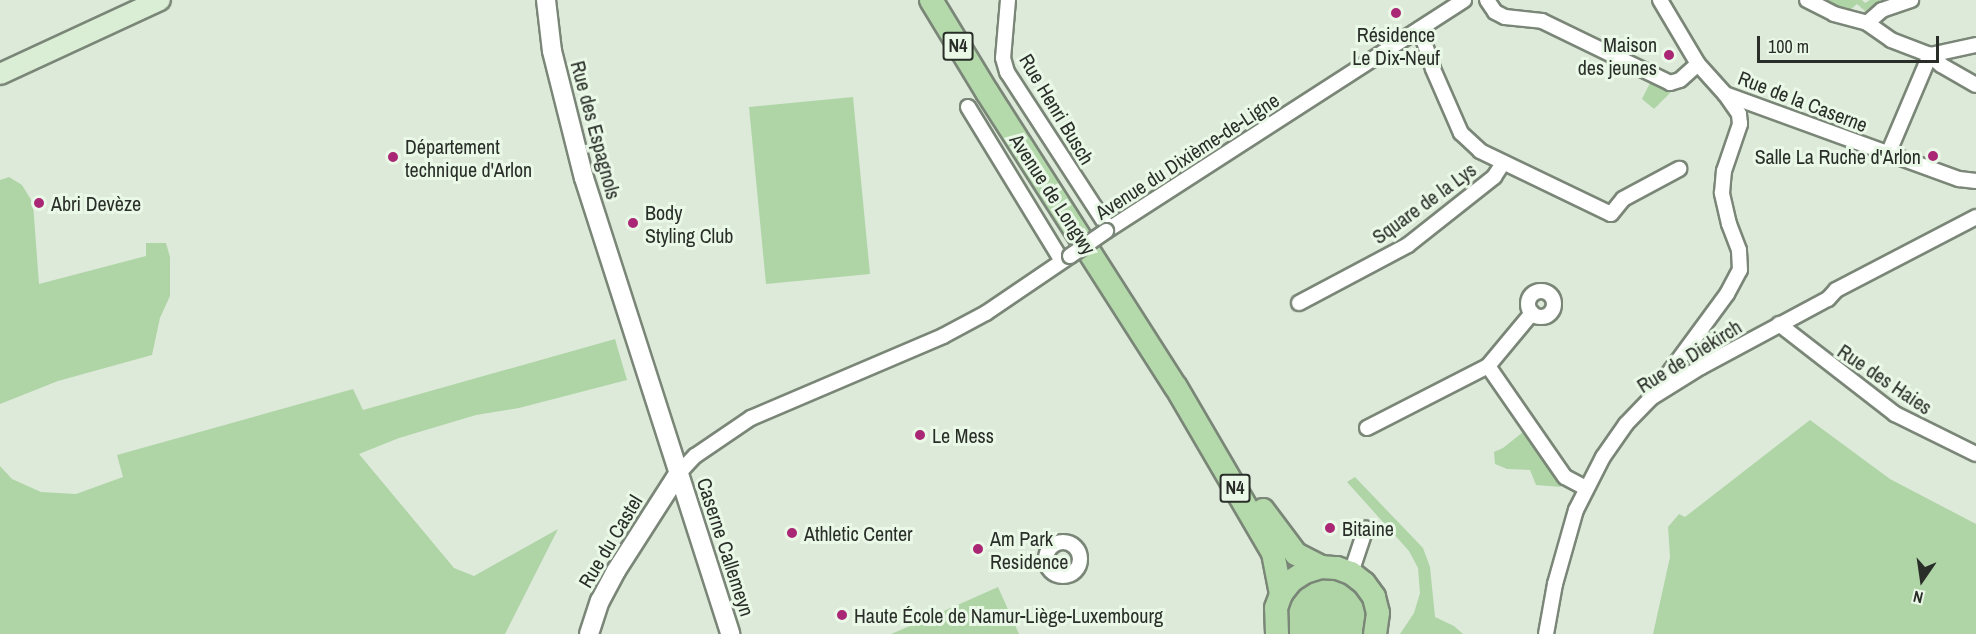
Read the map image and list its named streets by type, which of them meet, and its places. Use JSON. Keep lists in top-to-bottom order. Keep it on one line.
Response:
{"streets":{"main road":["N4","Avenue de Longwy"],"street":["Rue de la Caserne","Rue Henri Busch","Rue des Espagnols","Avenue du Dixième-de-Ligne","Square de la Lys","Rue de Diekirch","Rue des Haies","Rue du Castel","Caserne Callemeyn"]},"crossings":[["N4","Avenue de Longwy"],["Rue Henri Busch","Avenue du Dixième-de-Ligne"],["Rue des Espagnols","Avenue du Dixième-de-Ligne"],["Rue des Espagnols","Rue du Castel"],["Rue des Espagnols","Caserne Callemeyn"],["Avenue du Dixième-de-Ligne","Square de la Lys"],["Avenue du Dixième-de-Ligne","Rue du Castel"],["Avenue du Dixième-de-Ligne","Caserne Callemeyn"],["Rue de Diekirch","Rue des Haies"],["Rue du Castel","Caserne Callemeyn"]],"places":["Résidence Le Dix-Neuf","Maison des jeunes","Salle La Ruche d'Arlon","Département technique d'Arlon","Abri Devèze","Body Styling Club","Le Mess","Bitaine","Athletic Center","Am Park Residence","Haute École de Namur-Liège-Luxembourg"],"scale_bar":"100 m","north":"bottom"}
